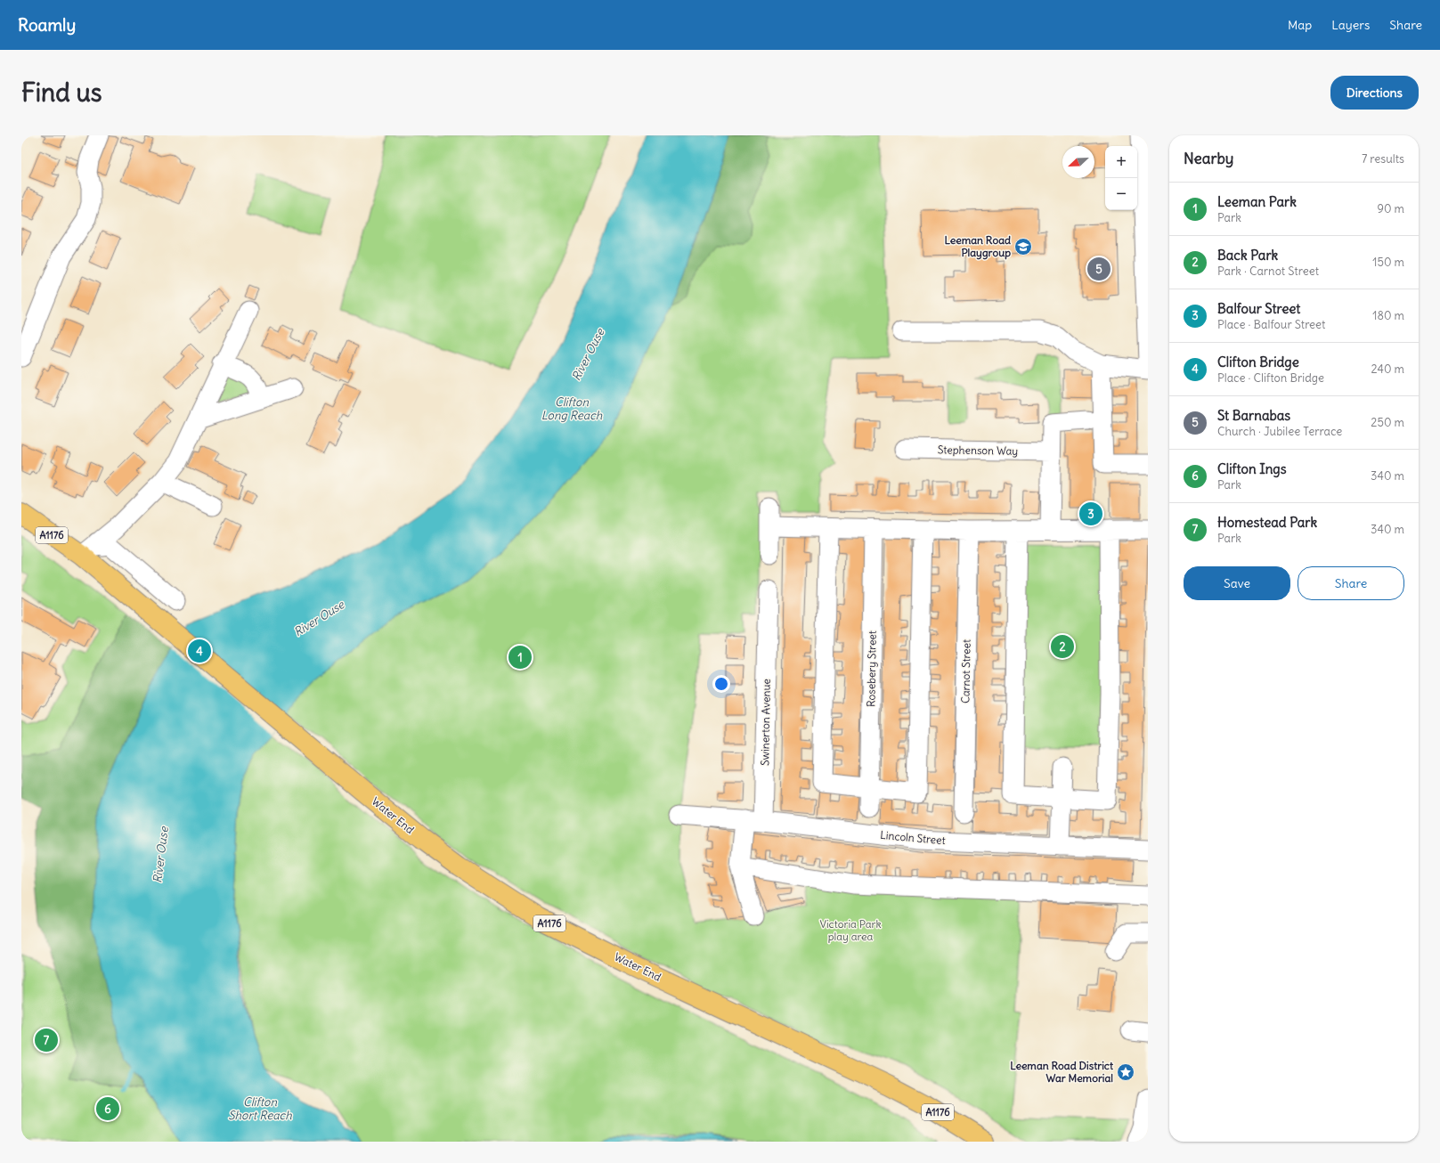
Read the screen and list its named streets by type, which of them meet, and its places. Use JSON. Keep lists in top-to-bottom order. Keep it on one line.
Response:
{"streets":{"main road":["A1176","Water End"],"street":["Stephenson Way","Rosebery Street","Carnot Street","Swinerton Avenue","Lincoln Street"]},"crossings":[["A1176","Water End"],["Swinerton Avenue","Lincoln Street"]],"water":["River Ouse","Clifton Long Reach","Clifton Short Reach"],"parks":["Victoria Park play area"],"places":{"school or university":["Leeman Road Playgroup"],"place":["Leeman Road District War Memorial"]},"north":"bottom left","page":{"header":"Roamly","nav":["Map","Layers","Share"],"buttons":["Directions",["Save","Share"]],"title":"Find us","heading":["Nearby","7 results"],"map_buttons":["+","−"],"list":[{"mark":"1","name":"Leeman Park","note":"Park","value":"90 m"},{"mark":"2","name":"Back Park","note":"Park · Carnot Street","value":"150 m"},{"mark":"3","name":"Balfour Street","note":"Place · Balfour Street","value":"180 m"},{"mark":"4","name":"Clifton Bridge","note":"Place · Clifton Bridge","value":"240 m"},{"mark":"5","name":"St Barnabas","note":"Church · Jubilee Terrace","value":"250 m"},{"mark":"6","name":"Clifton Ings","note":"Park","value":"340 m"},{"mark":"7","name":"Homestead Park","note":"Park","value":"340 m"}],"pins":["5","3","2","4","1","7","6"]}}
